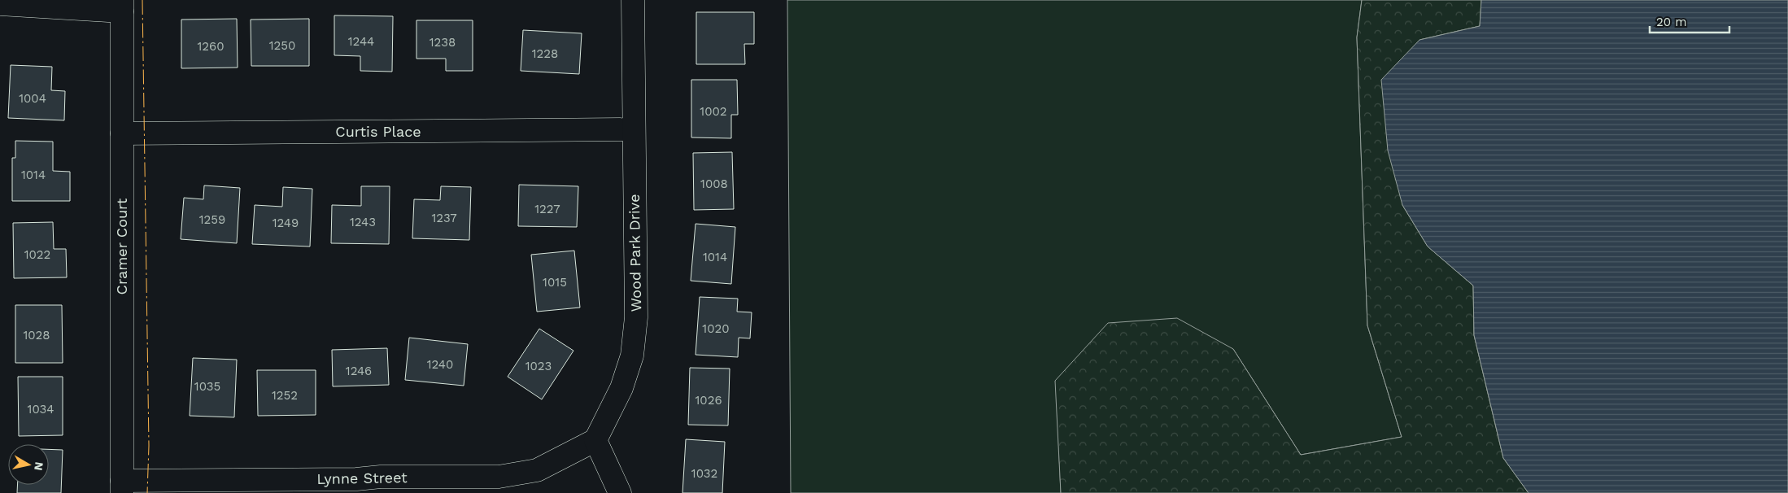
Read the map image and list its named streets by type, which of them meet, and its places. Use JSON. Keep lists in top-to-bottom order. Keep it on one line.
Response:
{"streets":{"street":["Curtis Place","Cramer Court","Wood Park Drive","Lynne Street"]},"crossings":[["Curtis Place","Cramer Court"],["Curtis Place","Wood Park Drive"],["Cramer Court","Lynne Street"],["Wood Park Drive","Lynne Street"]],"house_numbers":["1244","1238","1250","1260","1228","1004","1002","1014","1008","1227","1237","1259","1243","1249","1022","1014","1015","1020","1028","1240","1023","1246","1035","1252","1026","1034","1032"],"scale_bar":"20 m","north":"right"}
